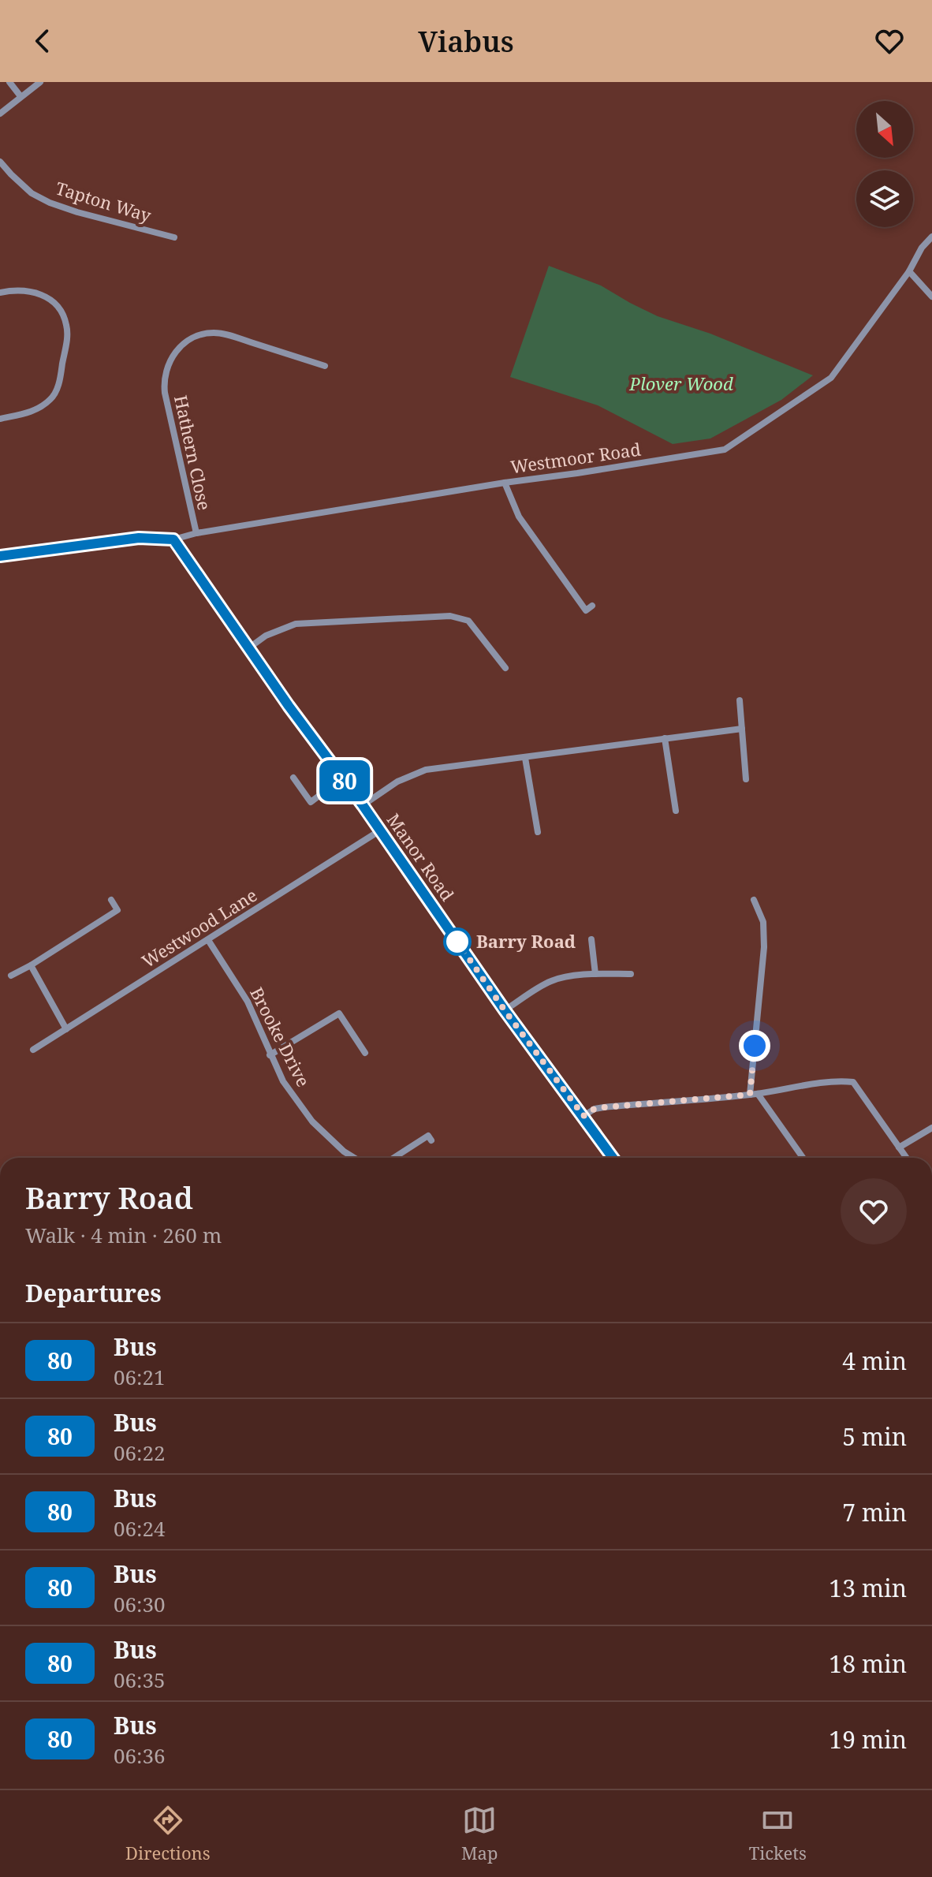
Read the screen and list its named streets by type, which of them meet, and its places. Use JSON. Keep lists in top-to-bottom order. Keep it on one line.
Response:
{"streets":{"street":["Tapton Way","Hathern Close","Westmoor Road","Manor Road","Westwood Lane","Brooke Drive"]},"crossings":[["Hathern Close","Westmoor Road"],["Westmoor Road","Manor Road"],["Manor Road","Westwood Lane"],["Westwood Lane","Brooke Drive"]],"parks":["Plover Wood"],"places":["Barry Road"],"lines":["bus line 80"],"north":"bottom right","page":{"header":"Viabus","on_map":"80","heading":[["Barry Road","Walk · 4 min · 260 m"],"Departures"],"list":[{"mark":"80","name":"Bus","note":"06:21","value":"4 min"},{"mark":"80","name":"Bus","note":"06:22","value":"5 min"},{"mark":"80","name":"Bus","note":"06:24","value":"7 min"},{"mark":"80","name":"Bus","note":"06:30","value":"13 min"},{"mark":"80","name":"Bus","note":"06:35","value":"18 min"},{"mark":"80","name":"Bus","note":"06:36","value":"19 min"}],"tabs":["Directions","Map","Tickets"]}}
